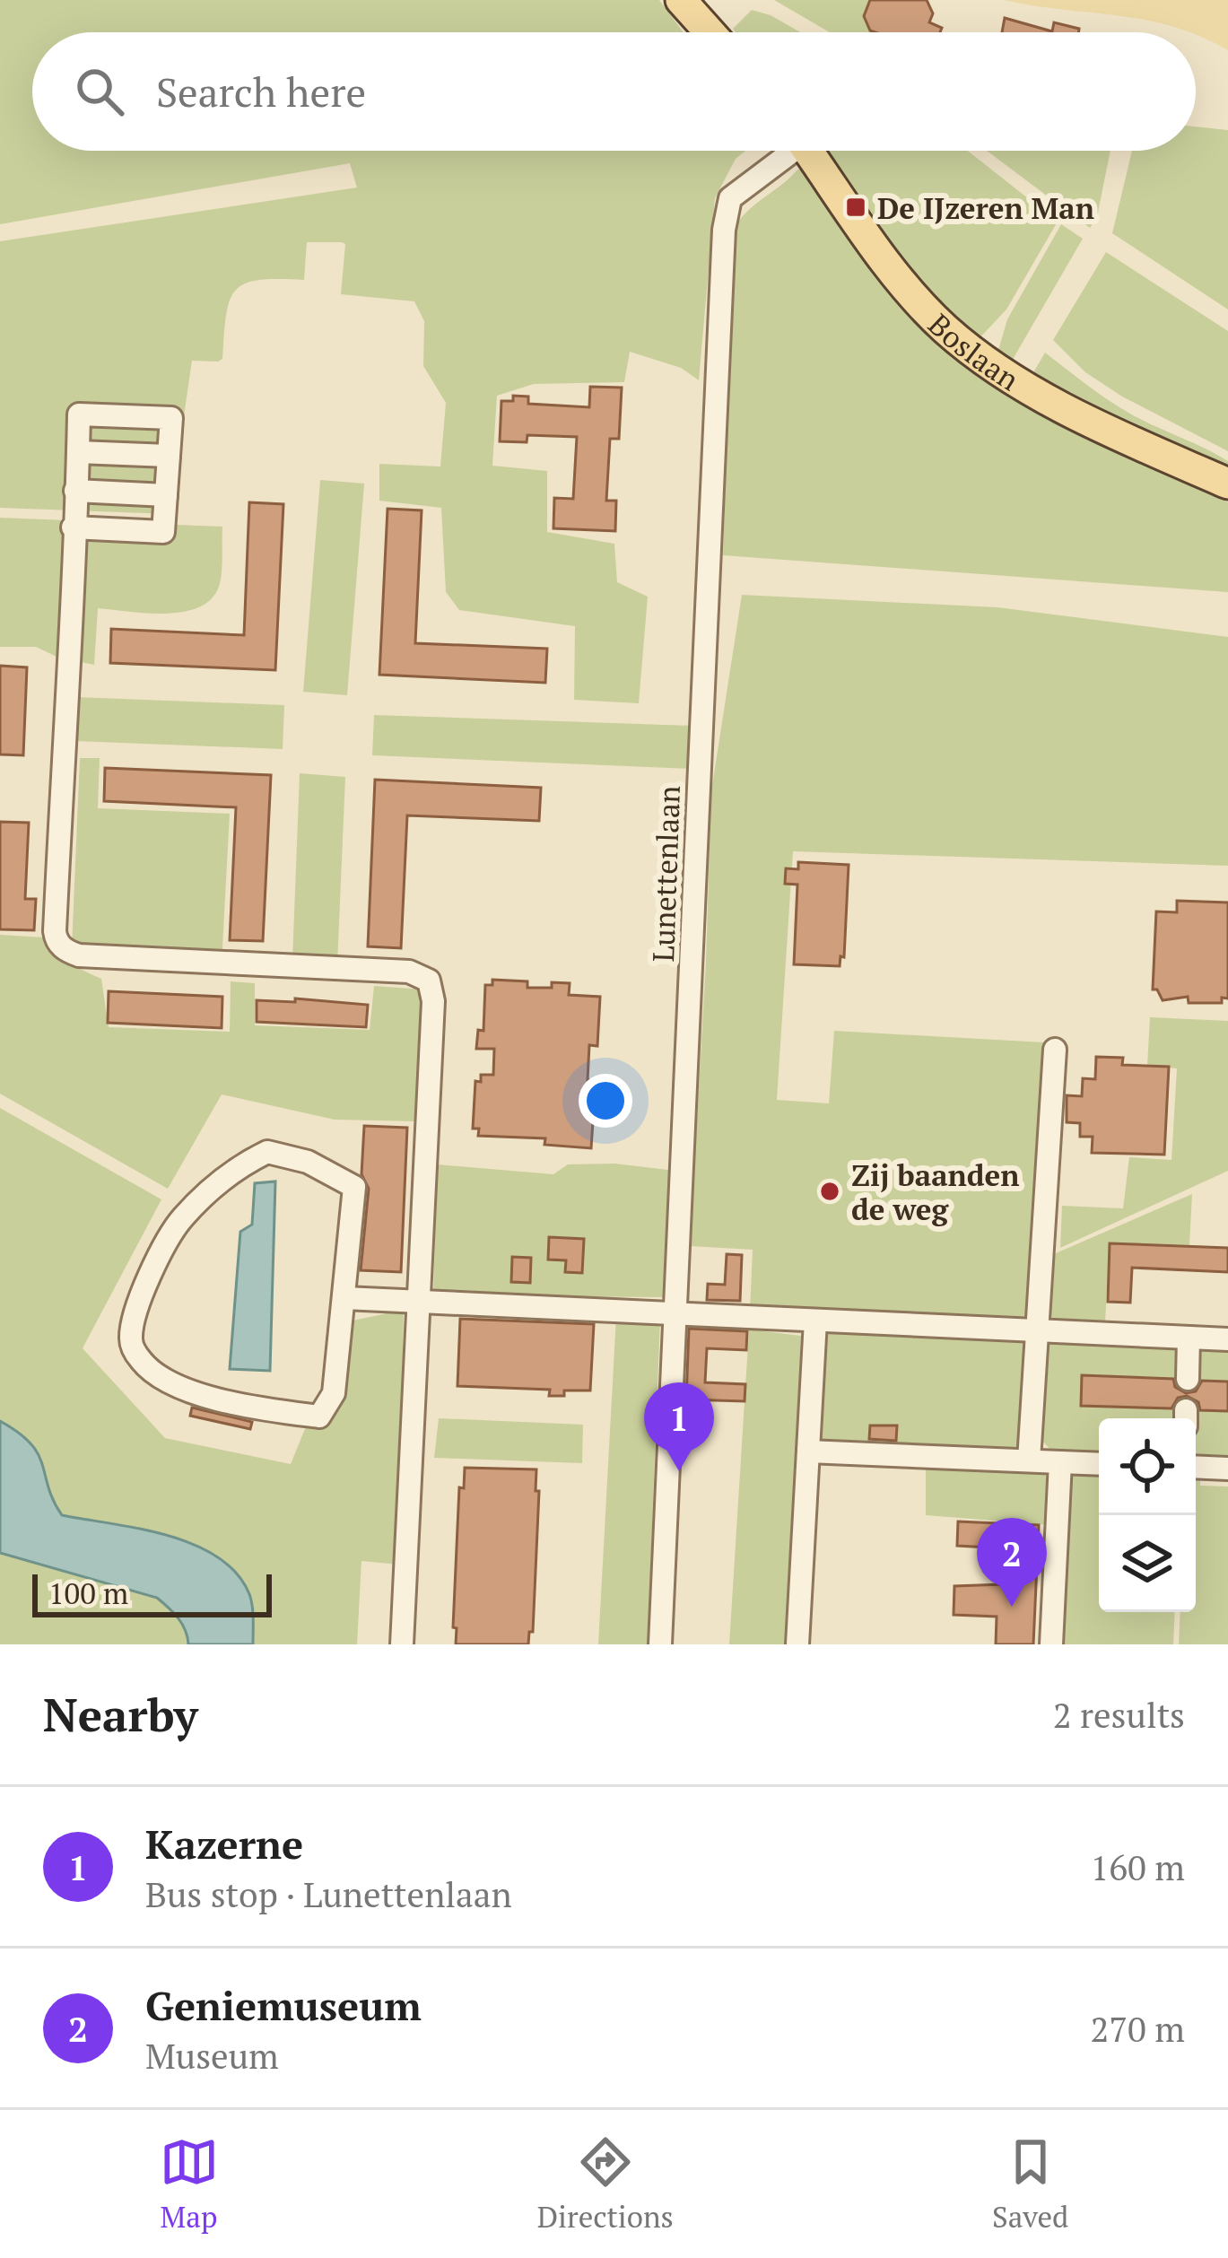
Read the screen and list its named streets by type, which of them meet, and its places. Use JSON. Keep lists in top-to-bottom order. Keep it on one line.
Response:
{"streets":{"main road":["Boslaan"],"street":["Lunettenlaan"]},"places":{"transit":["De IJzeren Man"],"other":["Zij baanden de weg"]},"scale_bar":"100 m","page":{"search":"Search here","pins":["1","2"],"scale":"100 m","heading":["Nearby","2 results"],"list":[{"mark":"1","name":"Kazerne","note":"Bus stop · Lunettenlaan","value":"160 m"},{"mark":"2","name":"Geniemuseum","note":"Museum","value":"270 m"}],"nav":["Map","Directions","Saved"]}}
